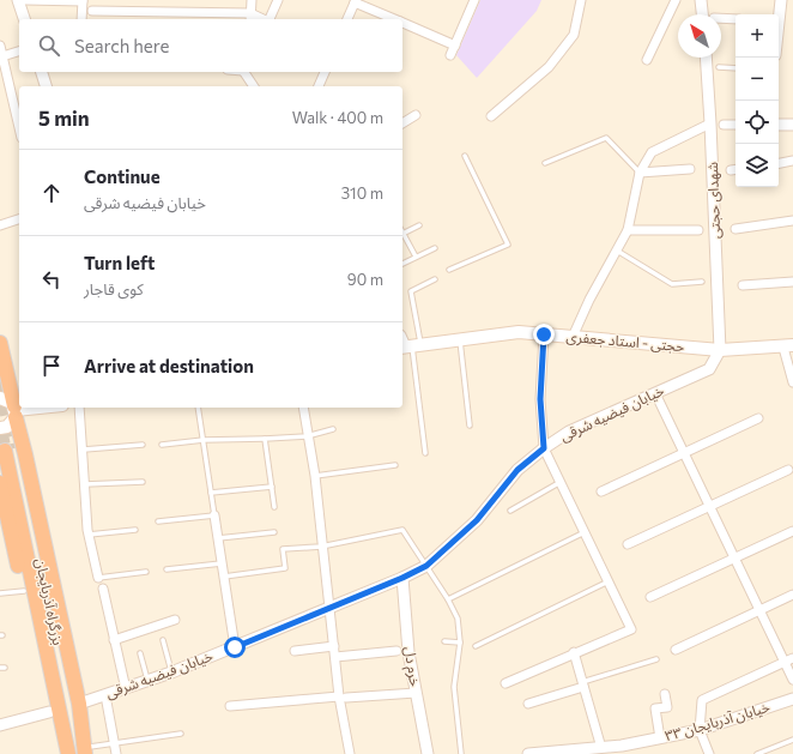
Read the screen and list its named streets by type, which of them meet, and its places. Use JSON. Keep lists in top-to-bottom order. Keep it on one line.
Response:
{"streets":{"highway":["بزرگراه آذربایجان"],"main road":["حجتی - استاد جعفری"],"street":["شهدای حجتی","خیابان فیضیه شرقی","خرم دل","خیابان آذربایجان ۳۳"]},"crossings":[["شهدای حجتی","حجتی - استاد جعفری"],["شهدای حجتی","خیابان فیضیه شرقی"],["حجتی - استاد جعفری","خیابان فیضیه شرقی"],["خیابان فیضیه شرقی","خرم دل"]],"north":"top left","page":{"map_buttons":["+","−"],"search":"Search here","heading":["5 min","Walk · 400 m"],"list":[["Continue","خیابان فیضیه شرقی","310 m"],["Turn left","کوی قاجار","90 m"],"Arrive at destination"]}}
